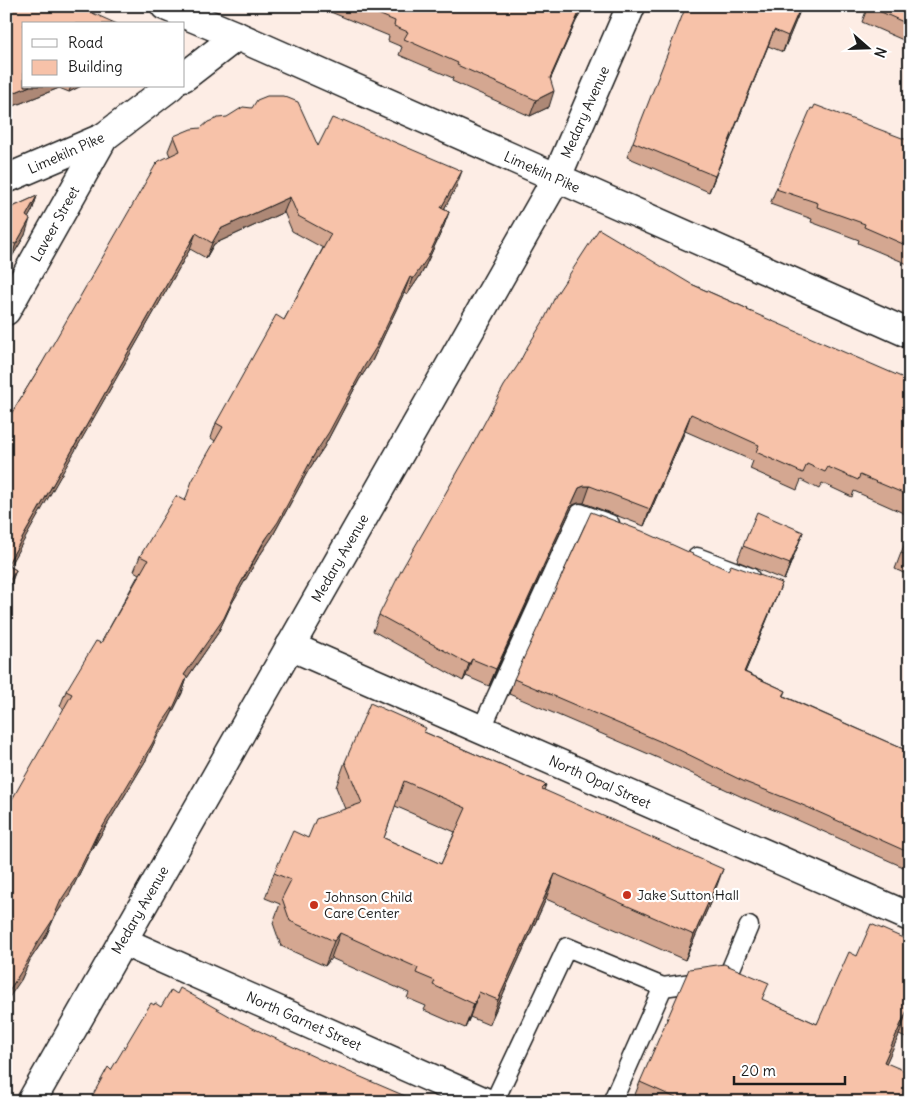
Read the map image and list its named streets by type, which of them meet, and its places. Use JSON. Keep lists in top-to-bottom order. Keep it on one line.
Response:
{"streets":{"street":["Medary Avenue","Limekiln Pike","Laveer Street","North Opal Street","North Garnet Street"]},"crossings":[["Medary Avenue","Limekiln Pike"],["Medary Avenue","North Opal Street"],["Medary Avenue","North Garnet Street"],["Limekiln Pike","Laveer Street"]],"places":["Jake Sutton Hall","Johnson Child Care Center"],"legend":["Road","Building"],"scale_bar":"20 m","north":"right"}
